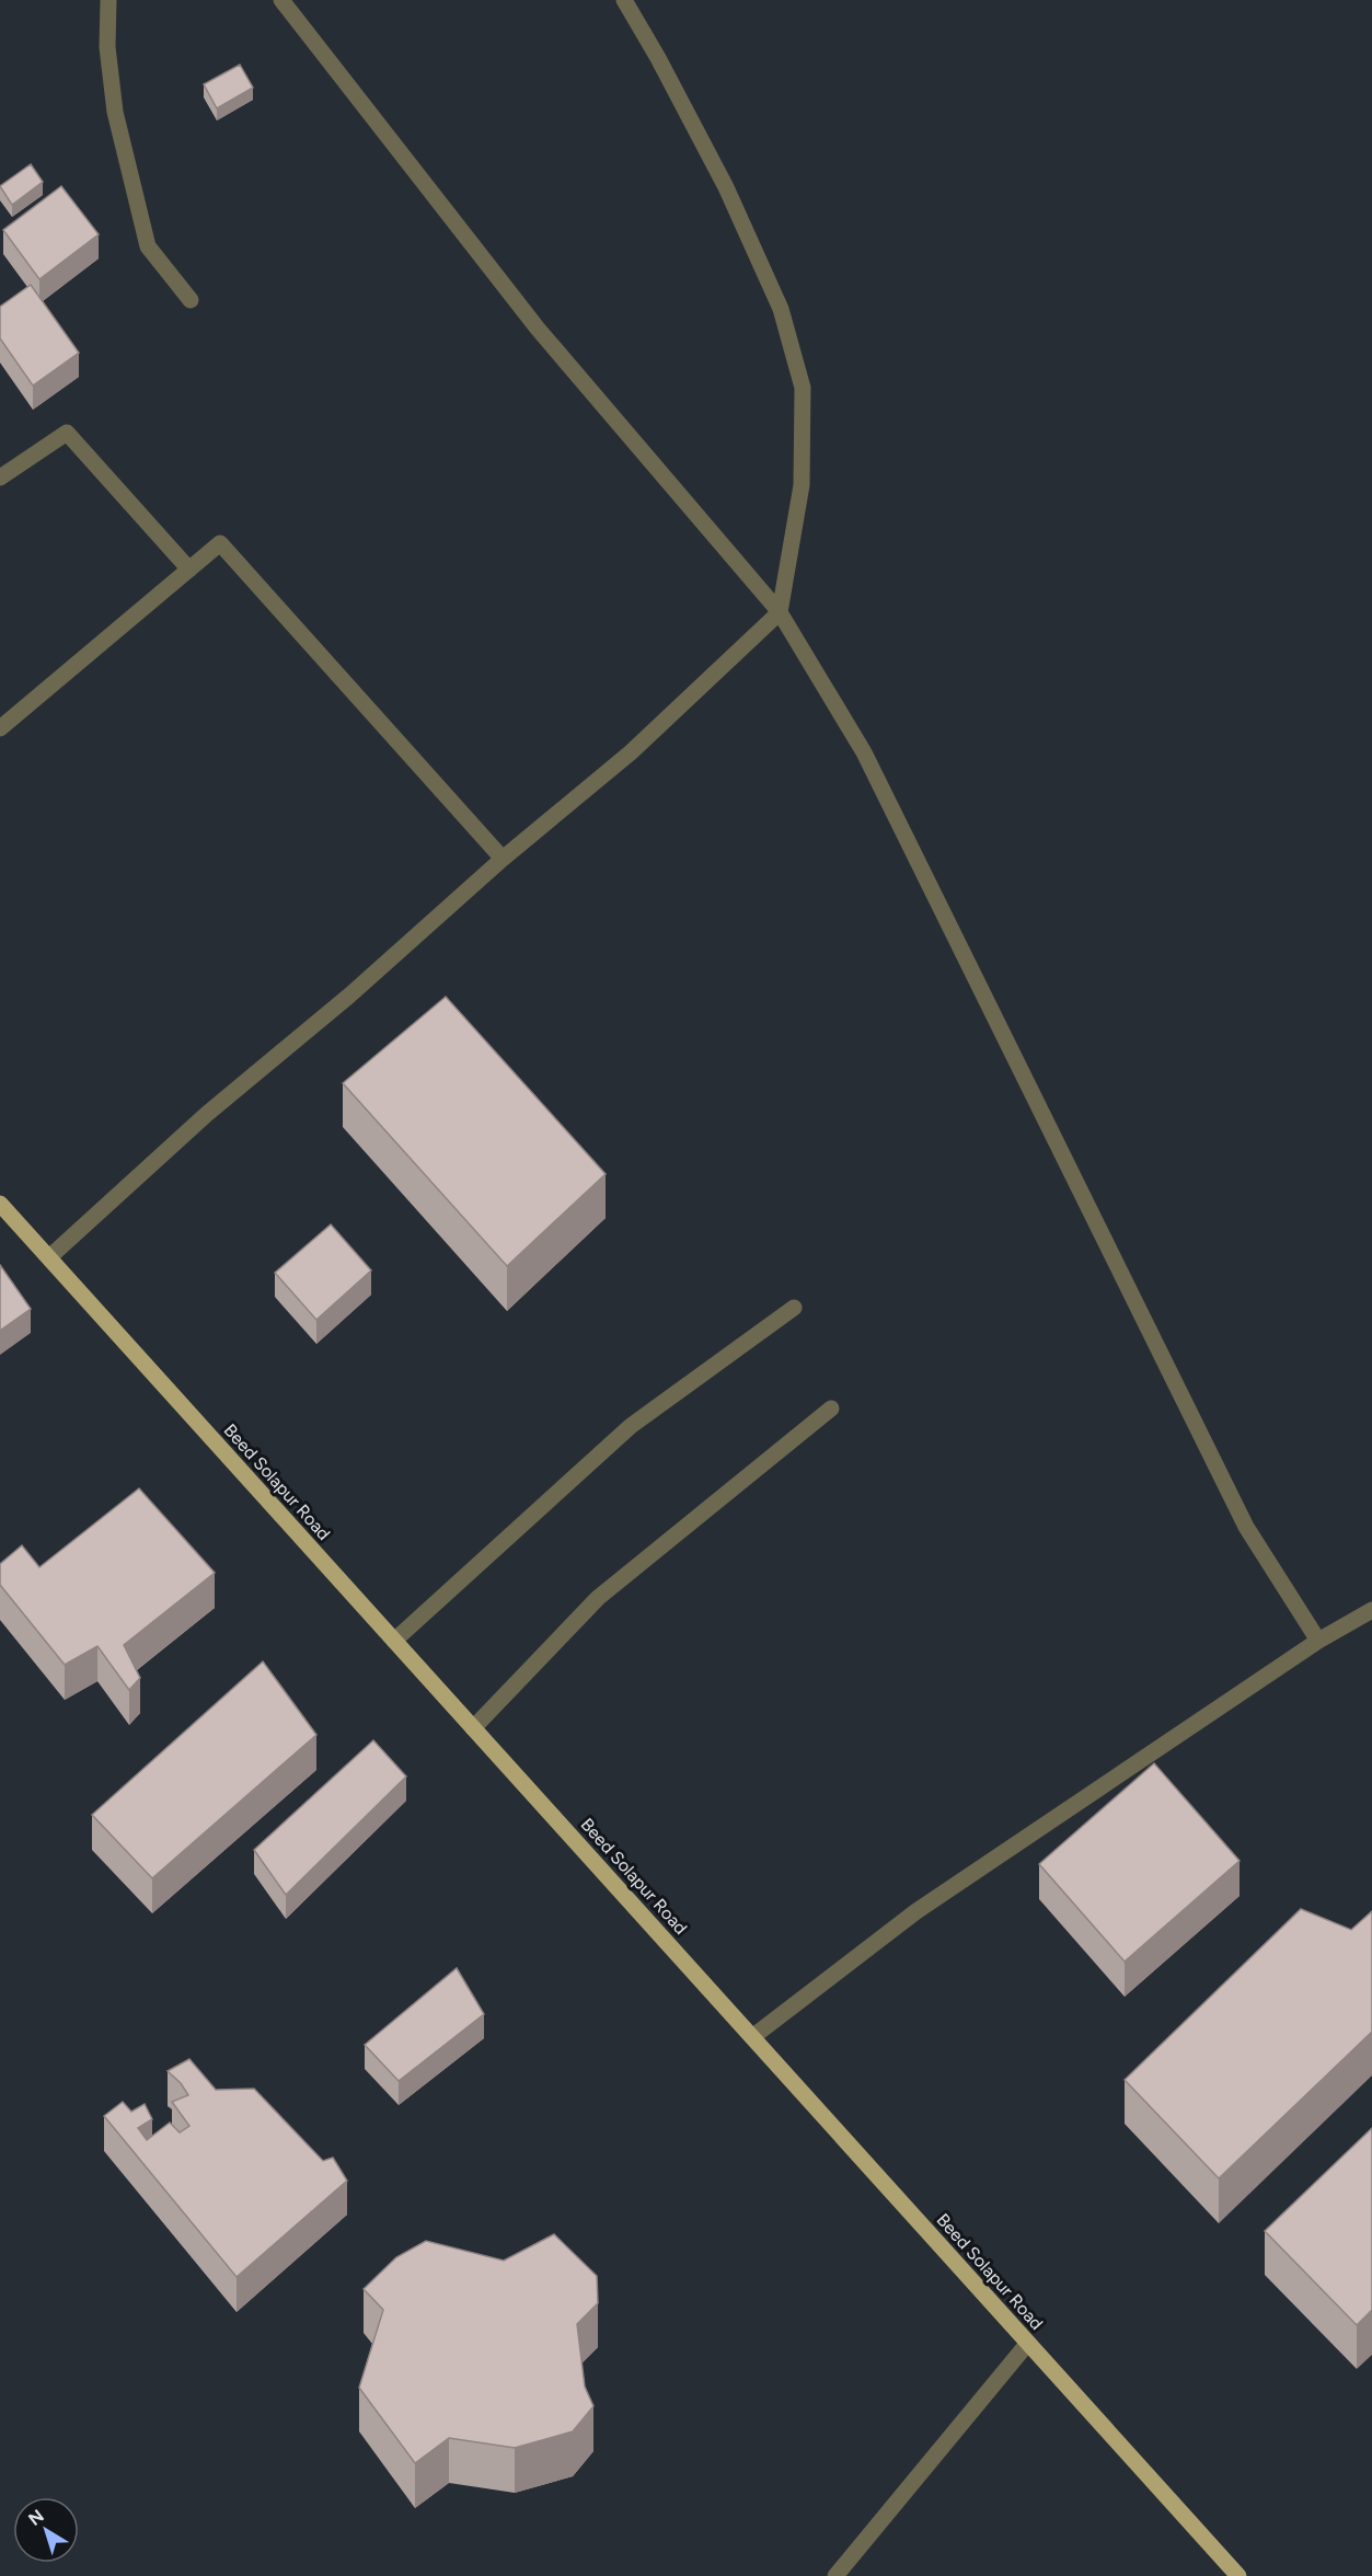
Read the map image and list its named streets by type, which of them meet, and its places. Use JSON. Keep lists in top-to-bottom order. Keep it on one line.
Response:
{"streets":{"main road":["Beed Solapur Road"]},"north":"top left"}
